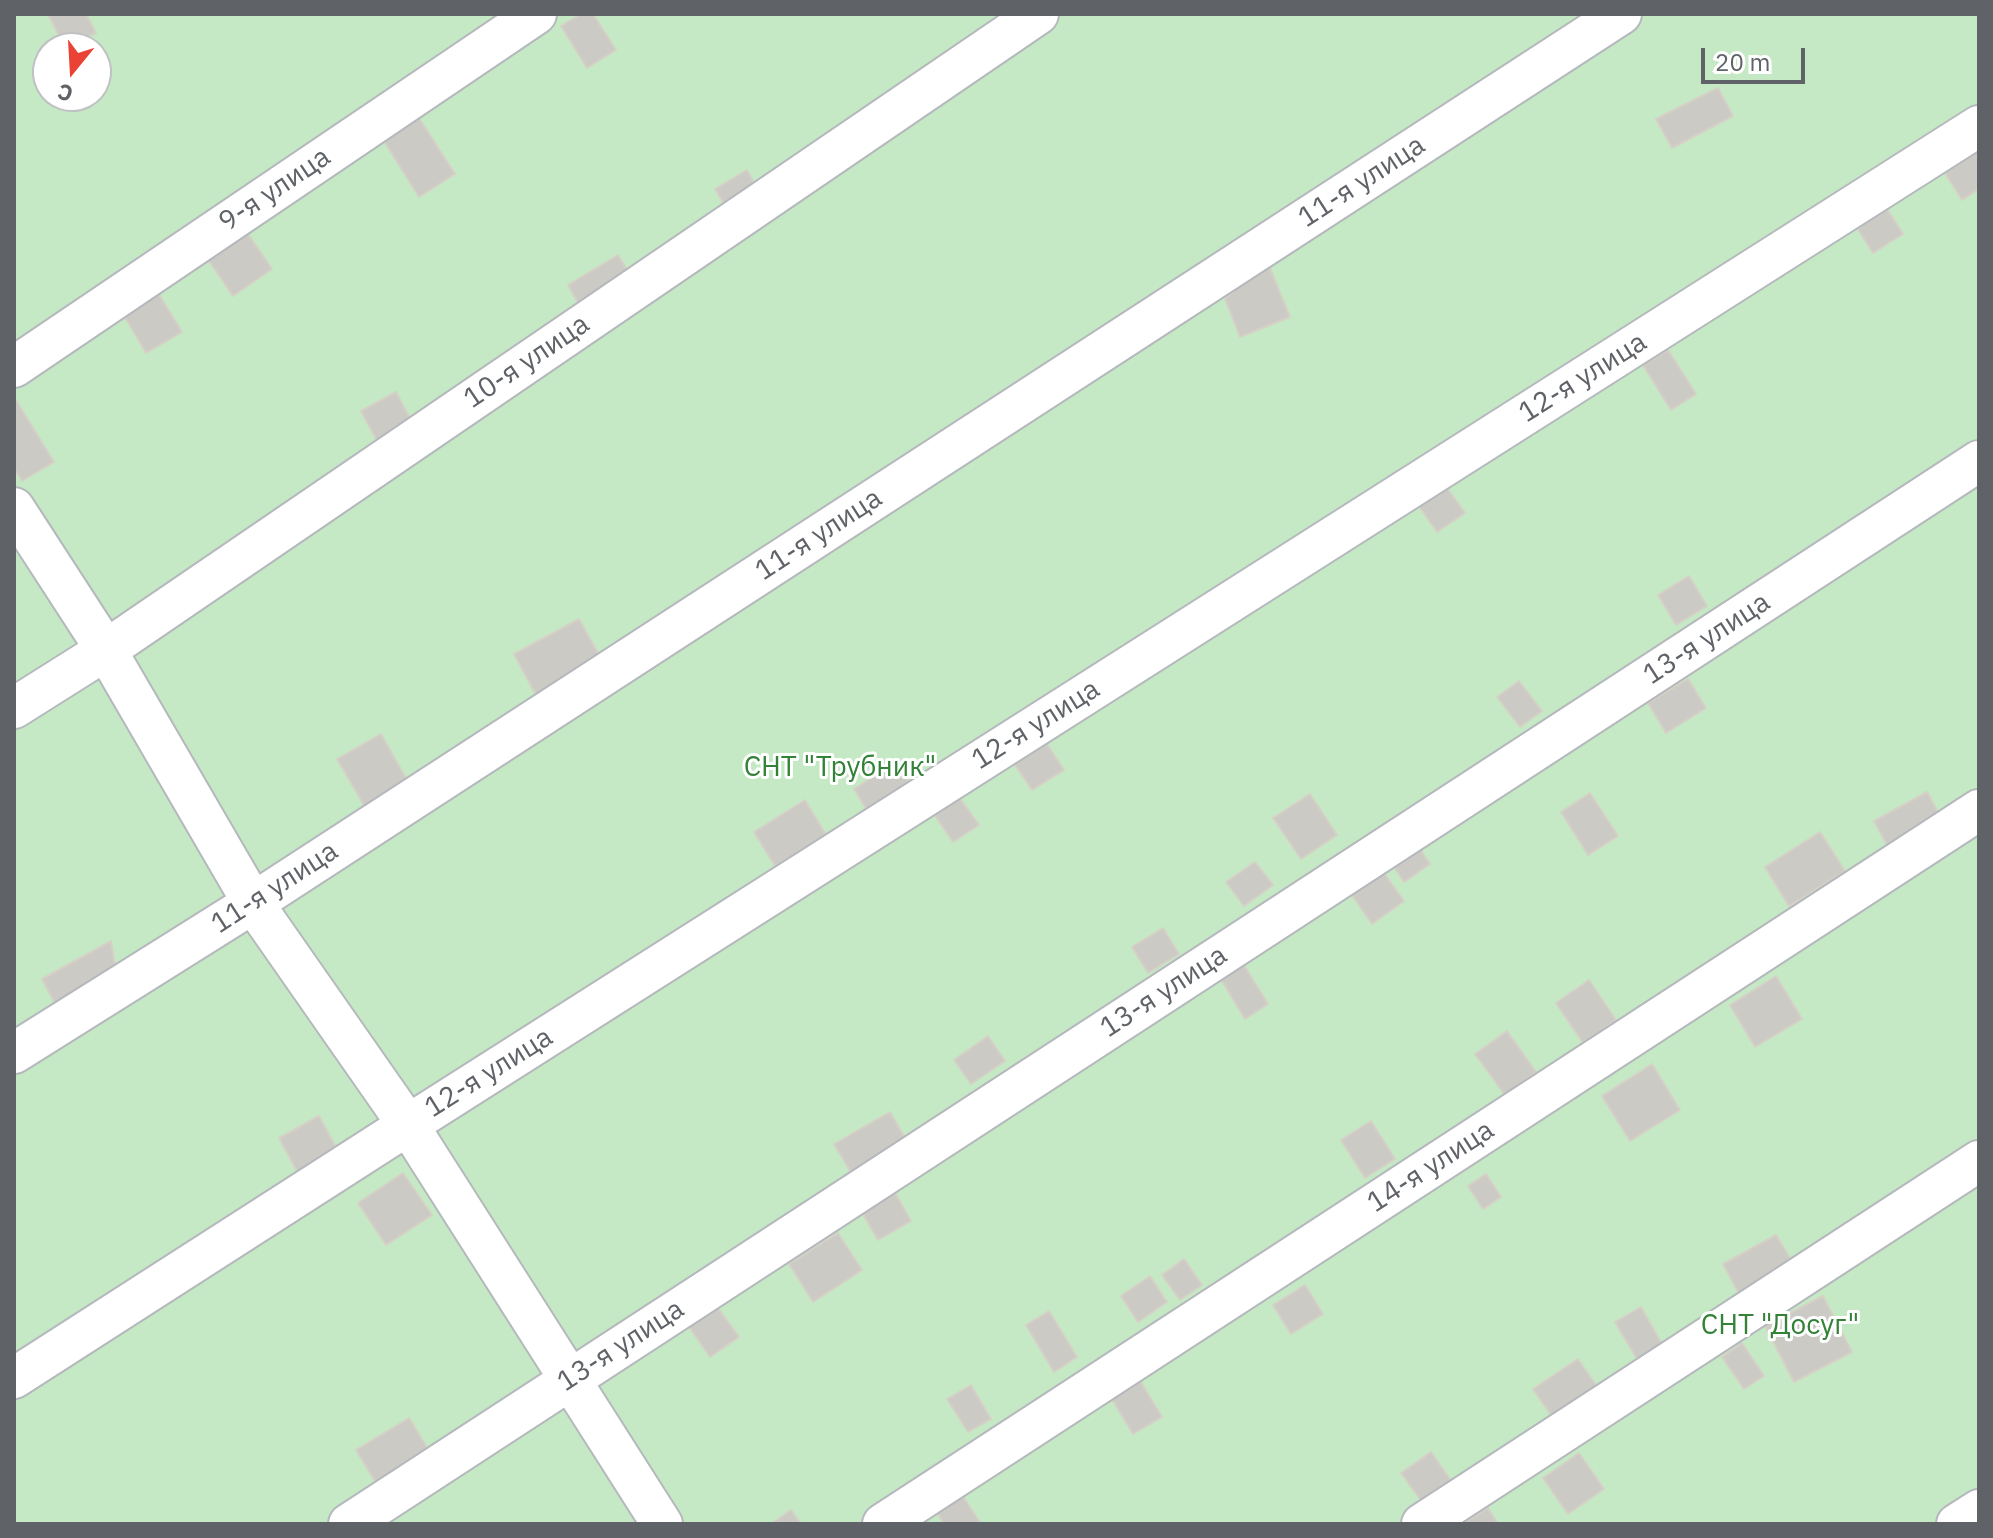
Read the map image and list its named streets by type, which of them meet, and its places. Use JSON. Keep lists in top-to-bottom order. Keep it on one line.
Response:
{"streets":{"lane":["11-я улица","9-я улица","10-я улица","12-я улица","13-я улица","14-я улица"]},"parks":["СНТ \"Трубник\"","СНТ \"Досуг\""],"scale_bar":"20 m","north":"bottom"}
